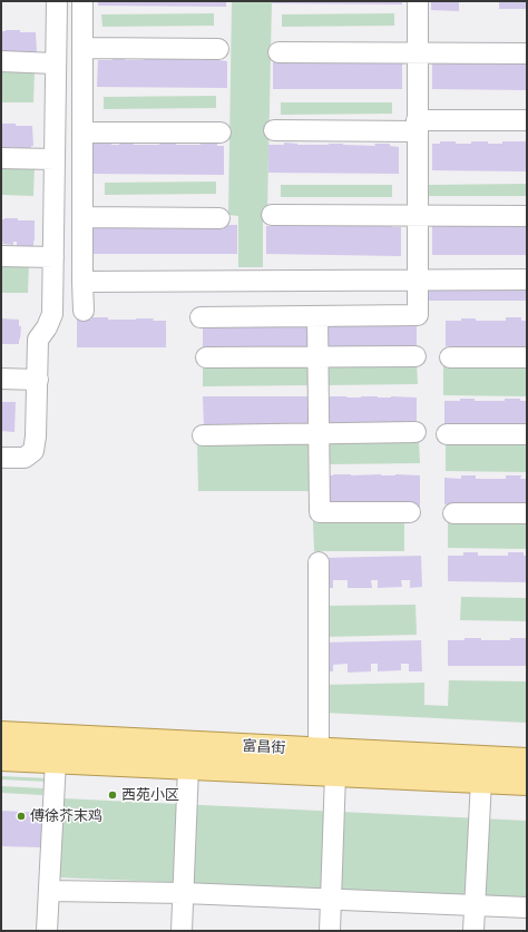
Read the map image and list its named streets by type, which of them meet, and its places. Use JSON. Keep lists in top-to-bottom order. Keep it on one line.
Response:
{"streets":{"main road":["富昌街"]},"places":["西苑小区","傅徐芥末鸡"]}
